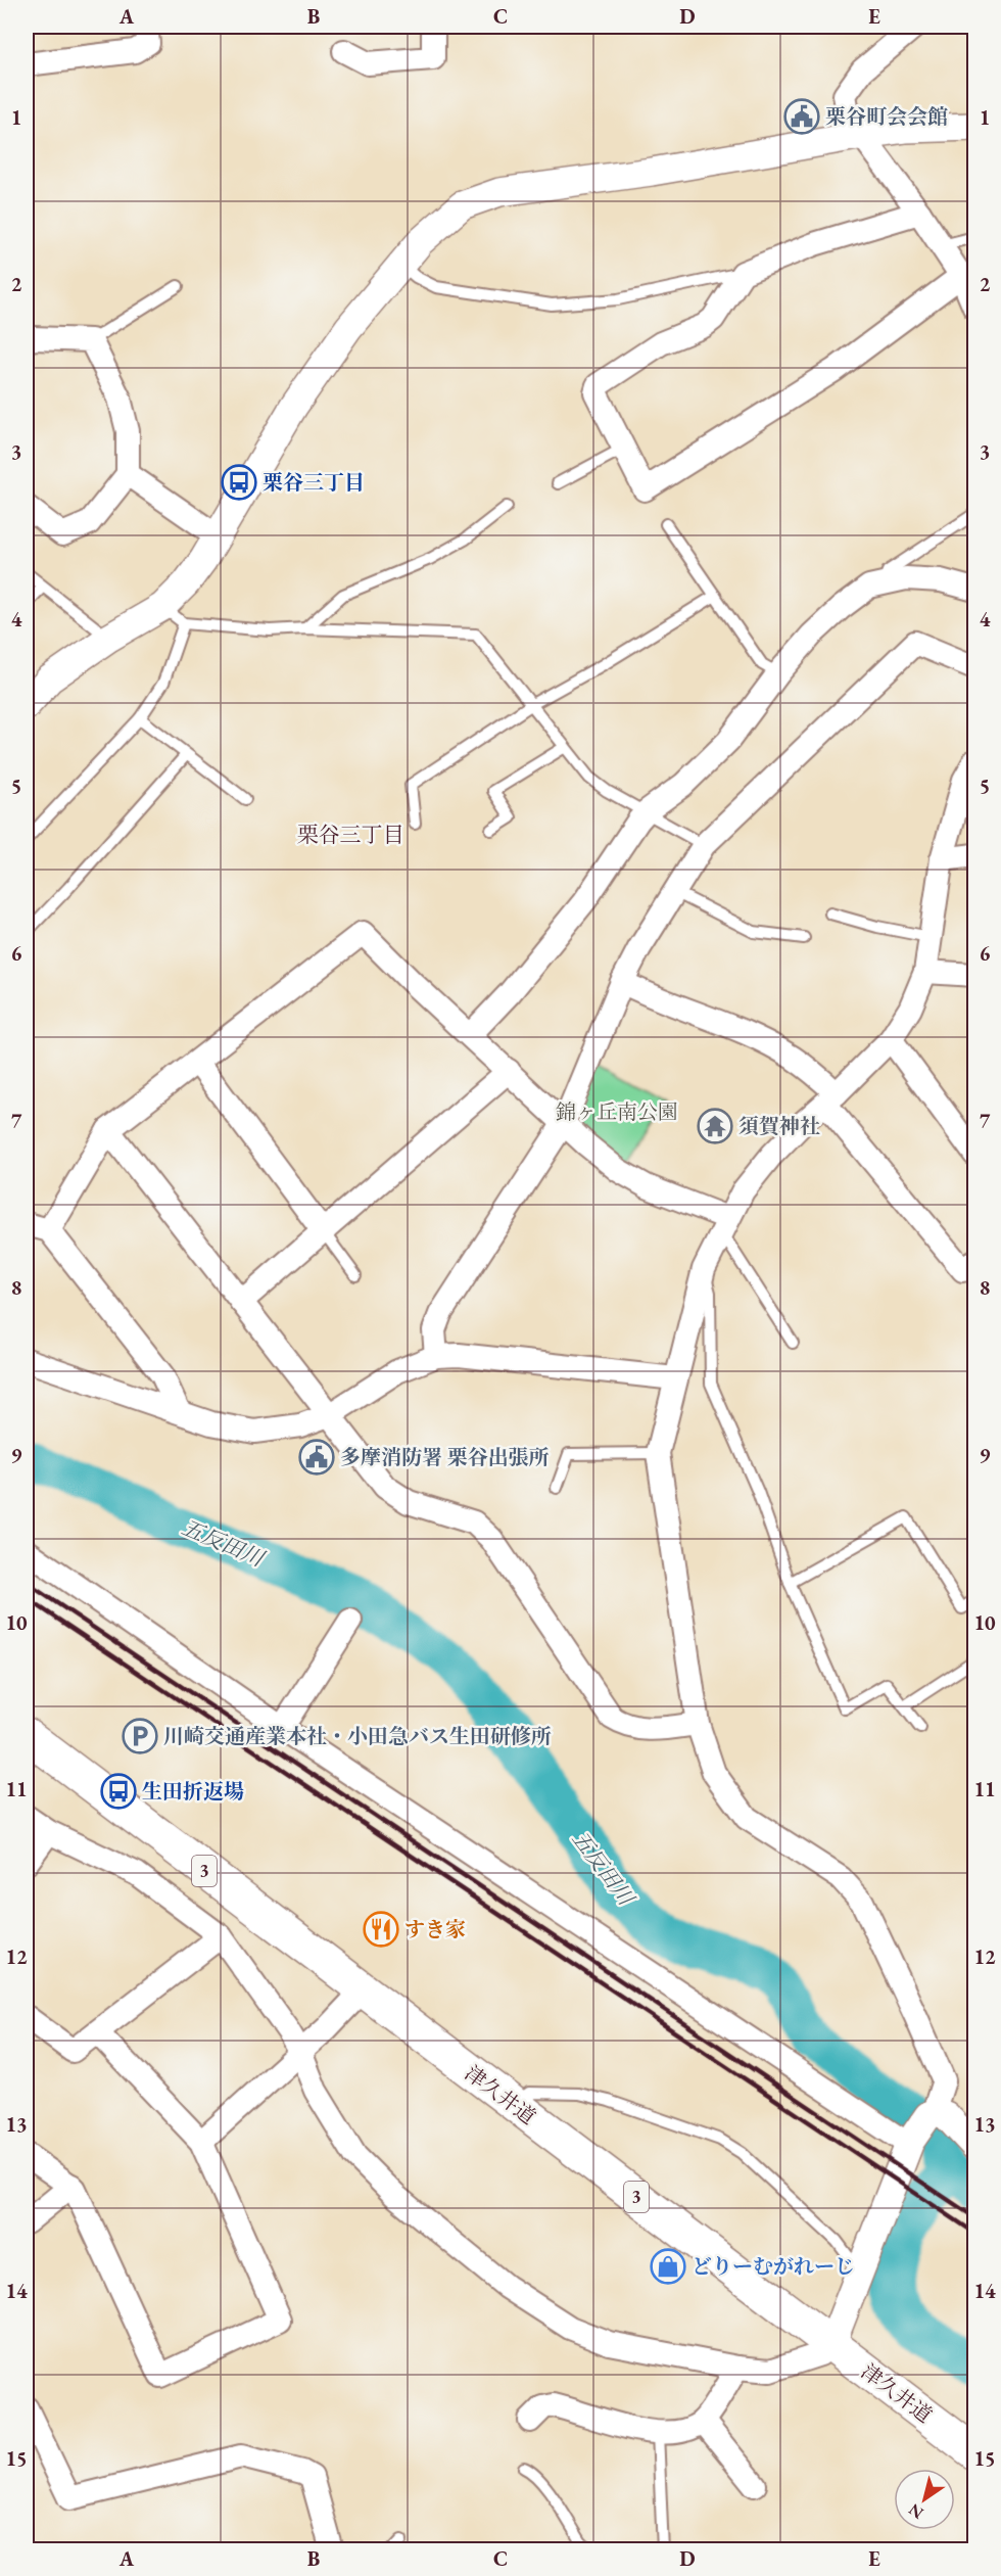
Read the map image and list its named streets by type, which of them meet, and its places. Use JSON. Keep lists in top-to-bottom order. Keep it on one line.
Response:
{"streets":{"main road":["3","津久井道"]},"districts":["栗谷三丁目"],"water":["五反田川"],"parks":["錦ヶ丘南公園"],"places":{"public building":["栗谷町会会館","多摩消防署 栗谷出張所"],"bus stop":["栗谷三丁目","生田折返場"],"temple":["須賀神社"],"parking":["川崎交通産業本社・小田急バス生田研修所"],"restaurant":["すき家"],"shop":["どりーむがれーじ"]},"north":"bottom left","grid":{"columns":["A","B","C","D","E"],"rows":["1","2","3","4","5","6","7","8","9","10","11","12","13","14","15"]}}
